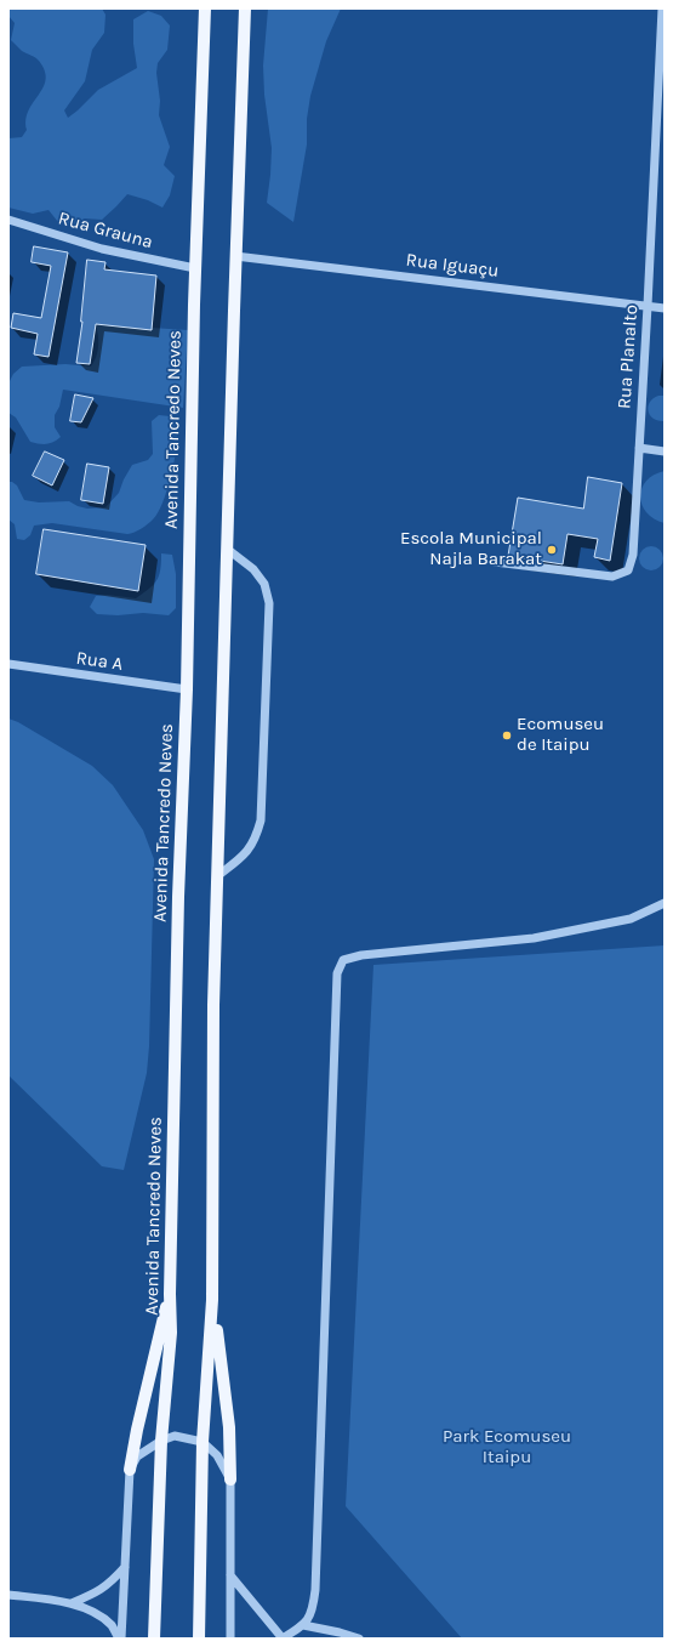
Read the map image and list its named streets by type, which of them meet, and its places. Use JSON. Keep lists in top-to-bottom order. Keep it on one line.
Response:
{"streets":{"main road":["Avenida Tancredo Neves"],"street":["Rua Grauna","Rua Iguaçu","Rua Planalto","Rua A"]},"crossings":[["Rua Grauna","Avenida Tancredo Neves"],["Rua Iguaçu","Rua Planalto"],["Avenida Tancredo Neves","Rua A"]],"parks":["Park Ecomuseu Itaipu"],"places":["Escola Municipal Najla Barakat","Ecomuseu de Itaipu"]}
